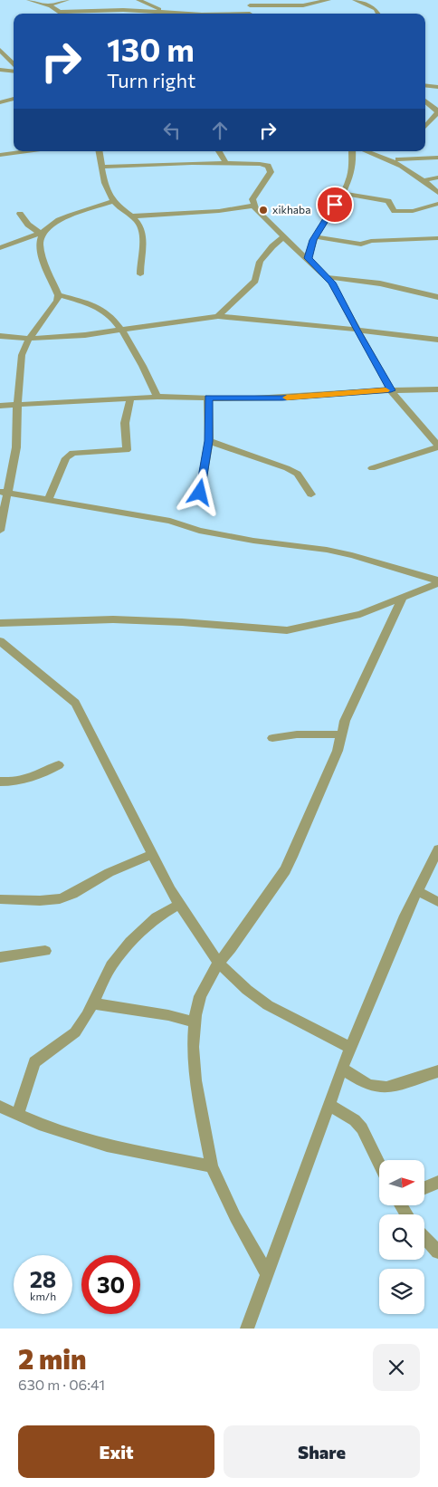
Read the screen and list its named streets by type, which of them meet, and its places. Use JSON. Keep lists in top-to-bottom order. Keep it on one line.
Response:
{"places":["xikhaba"],"north":"right","page":{"turn":["130 m","Turn right"],"speed":"28 km/h","limit":"30","heading":["2 min","630 m · 06:41"],"buttons":["Exit","Share"]}}
